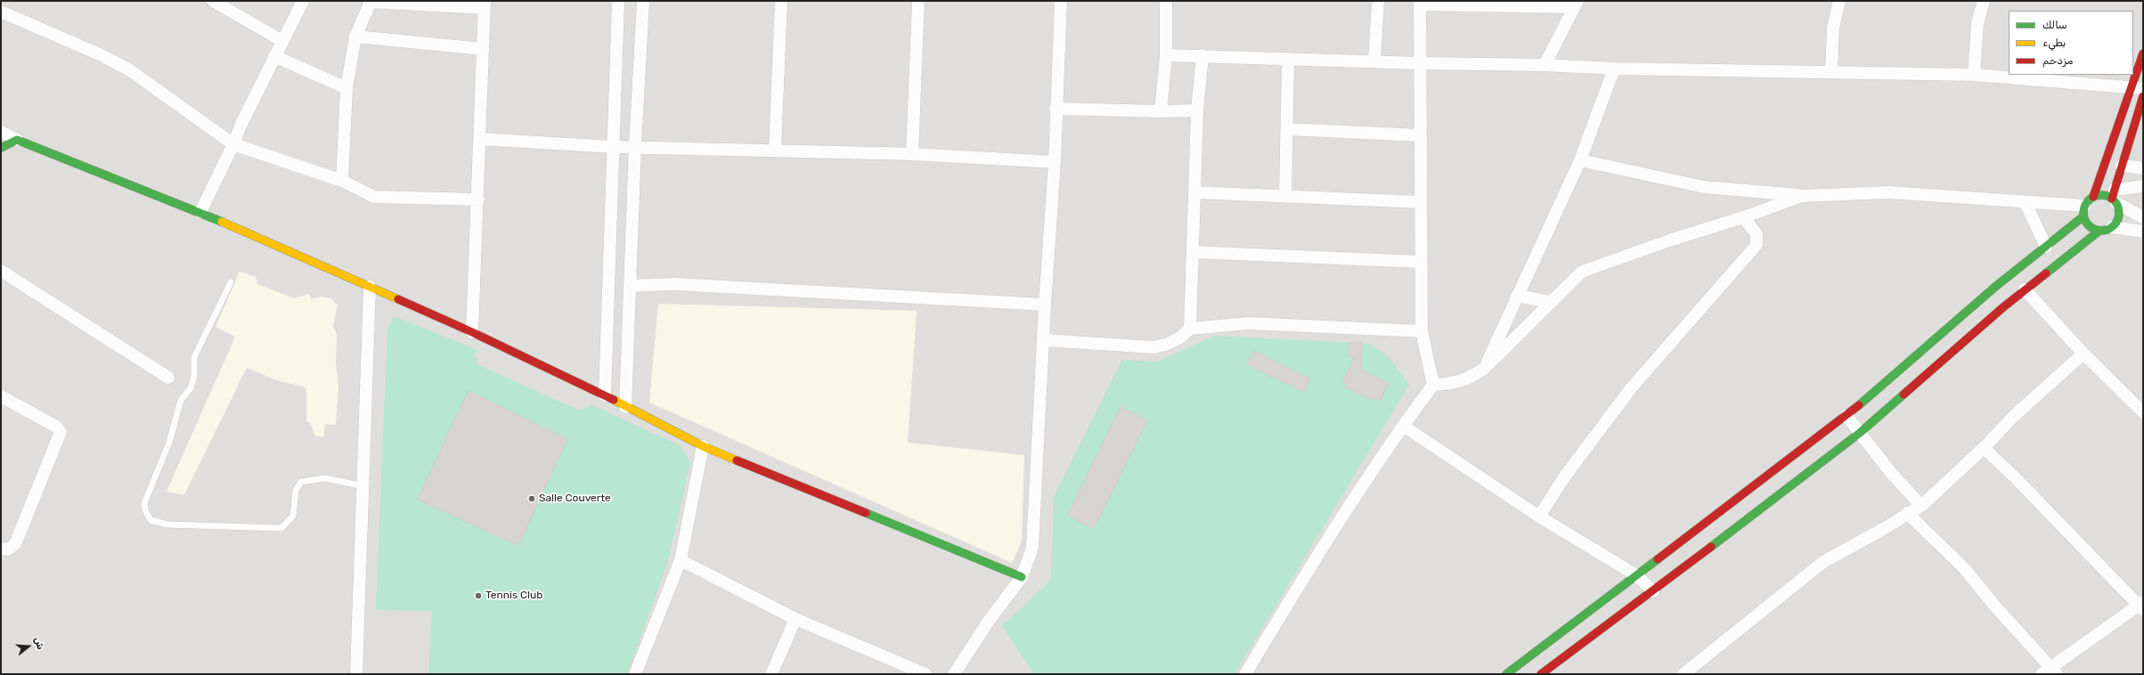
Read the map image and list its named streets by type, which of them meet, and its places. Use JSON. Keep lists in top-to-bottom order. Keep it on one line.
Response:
{"places":["Salle Couverte","Tennis Club"],"legend":["سالك","بطيء","مزدحم"],"north":"right"}
